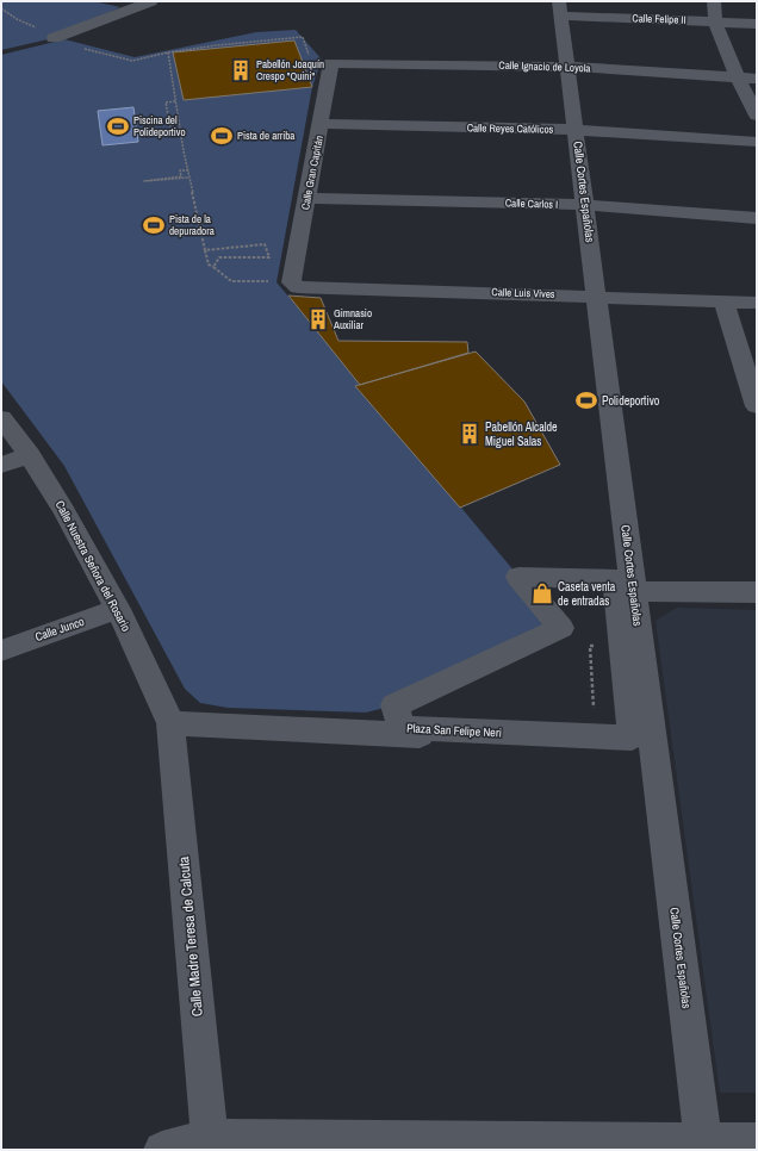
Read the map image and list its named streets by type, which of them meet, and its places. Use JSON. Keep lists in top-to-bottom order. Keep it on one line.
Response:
{"streets":{"street":["Calle Felipe II","Calle Ignacio de Loyola","Calle Reyes Católicos","Calle Gran Capitán","Calle Cortes Españolas","Calle Carlos I","Calle Luis Vives","Calle Nuestra Señora del Rosario","Calle Junco","Plaza San Felipe Neri","Calle Madre Teresa de Calcuta"]},"crossings":[["Calle Felipe II","Calle Cortes Españolas"],["Calle Ignacio de Loyola","Calle Gran Capitán"],["Calle Ignacio de Loyola","Calle Cortes Españolas"],["Calle Reyes Católicos","Calle Gran Capitán"],["Calle Reyes Católicos","Calle Cortes Españolas"],["Calle Gran Capitán","Calle Carlos I"],["Calle Gran Capitán","Calle Luis Vives"],["Calle Cortes Españolas","Calle Carlos I"],["Calle Cortes Españolas","Calle Luis Vives"],["Calle Cortes Españolas","Plaza San Felipe Neri"],["Calle Nuestra Señora del Rosario","Calle Junco"],["Calle Nuestra Señora del Rosario","Plaza San Felipe Neri"],["Calle Nuestra Señora del Rosario","Calle Madre Teresa de Calcuta"],["Plaza San Felipe Neri","Calle Madre Teresa de Calcuta"]],"places":{"building":["Pabellón Joaquín Crespo \"Quini\"","Gimnasio Auxiliar","Pabellón Alcalde Miguel Salas"],"sports":["Piscina del Polideportivo","Pista de arriba","Pista de la depuradora","Polideportivo"],"shop":["Caseta venta de entradas"]}}
